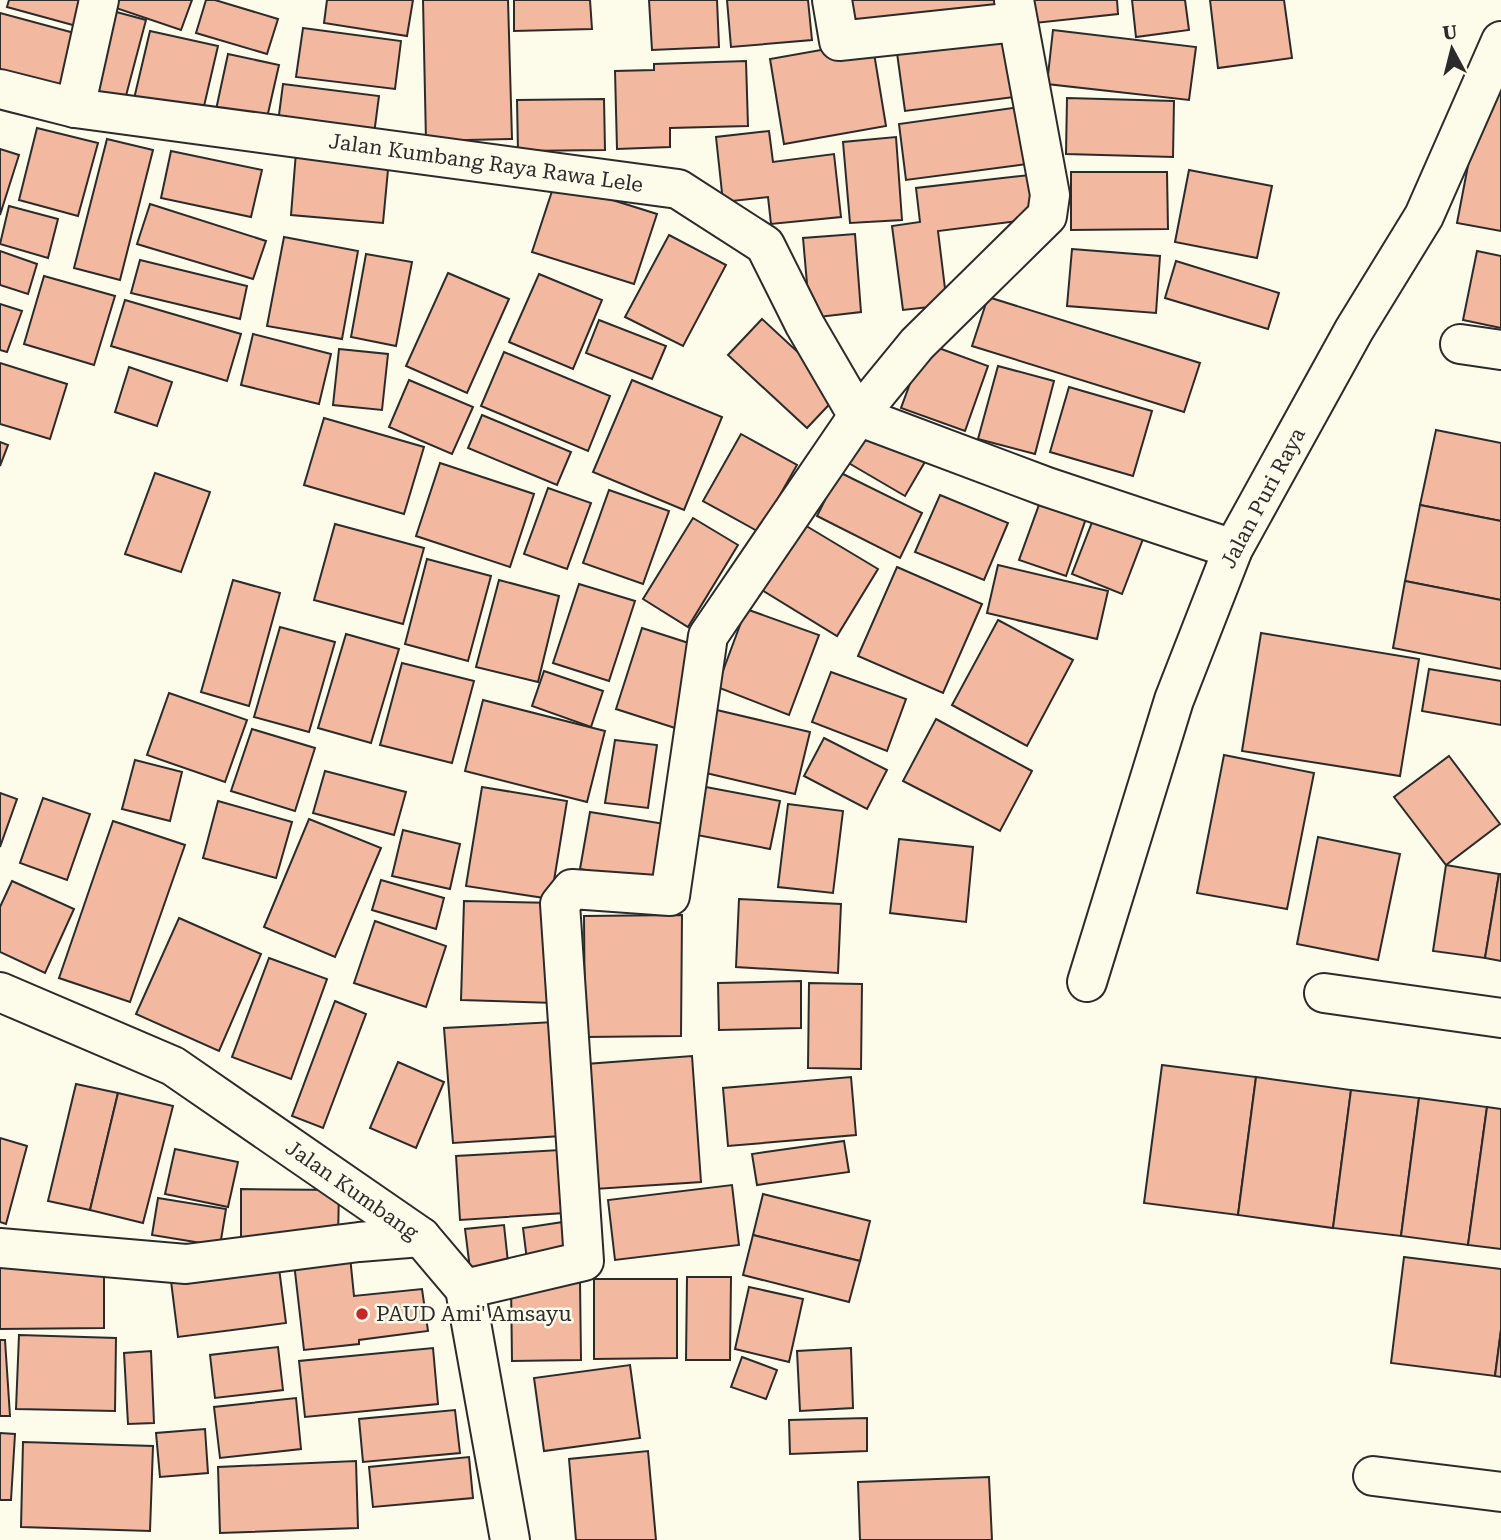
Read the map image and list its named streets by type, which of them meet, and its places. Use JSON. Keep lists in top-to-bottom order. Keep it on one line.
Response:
{"streets":{"street":["Jalan Kumbang Raya Rawa Lele","Jalan Puri Raya","Jalan Kumbang"]},"places":["PAUD Ami' Amsayu"],"north":"top"}
